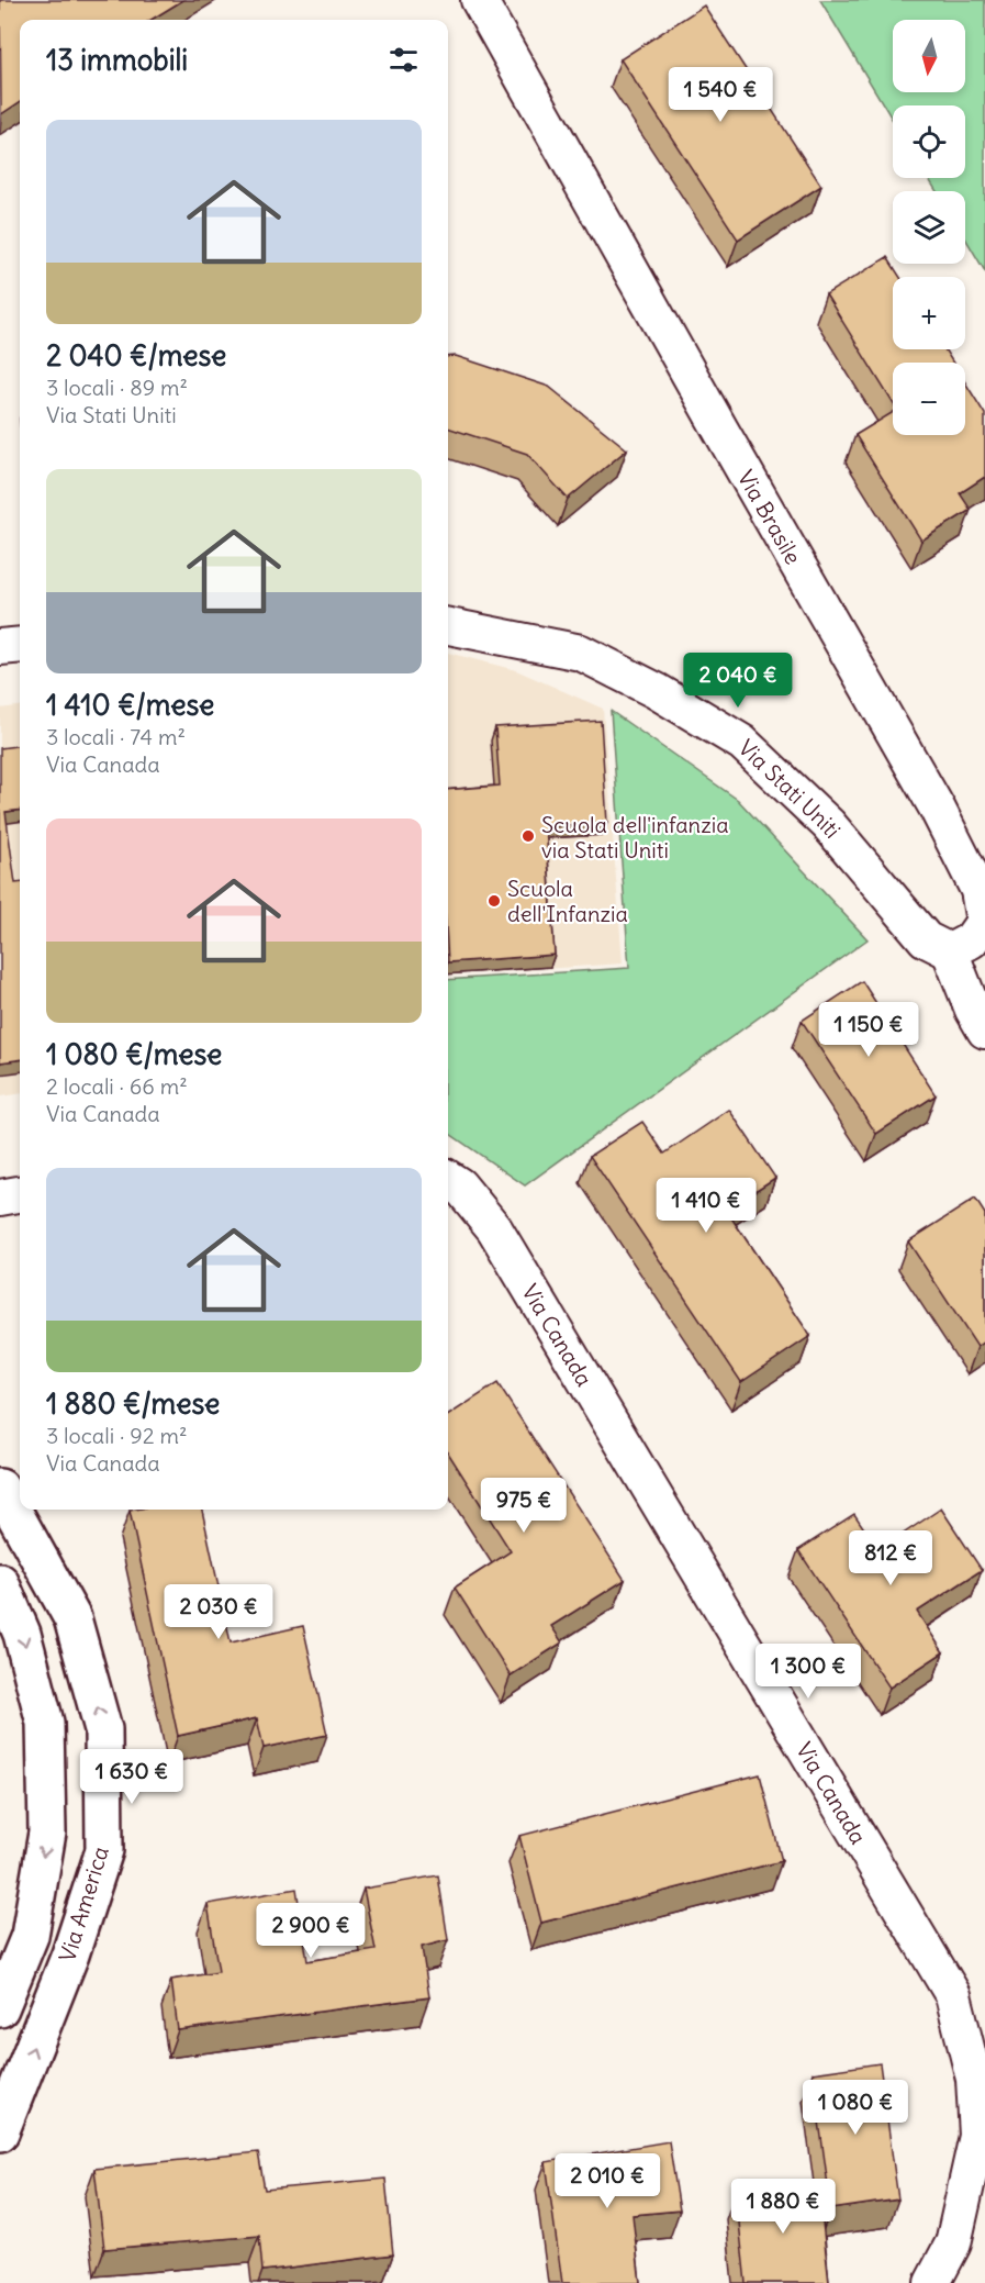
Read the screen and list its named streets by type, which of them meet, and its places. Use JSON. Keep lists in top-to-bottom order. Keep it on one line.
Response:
{"streets":{"street":["Via Brasile","Via Stati Uniti","Via Canada","Via America"]},"crossings":[["Via Brasile","Via Stati Uniti"]],"places":["Scuola dell'infanzia via Stati Uniti","Scuola dell'Infanzia"],"north":"bottom","page":{"map_buttons":["+","−"],"heading":"13 immobili","price":["1 540 €","2 040 €","1 150 €","1 410 €","975 €","812 €","2 030 €","1 300 €","1 630 €","2 900 €","1 080 €","2 010 €","1 880 €"],"list":[{"name":"2 040 €/mese","note":"3 locali · 89 m² · Via Stati Uniti"},{"name":"1 410 €/mese","note":"3 locali · 74 m² · Via Canada"},{"name":"1 080 €/mese","note":"2 locali · 66 m² · Via Canada"},{"name":"1 880 €/mese","note":"3 locali · 92 m² · Via Canada"}]}}
